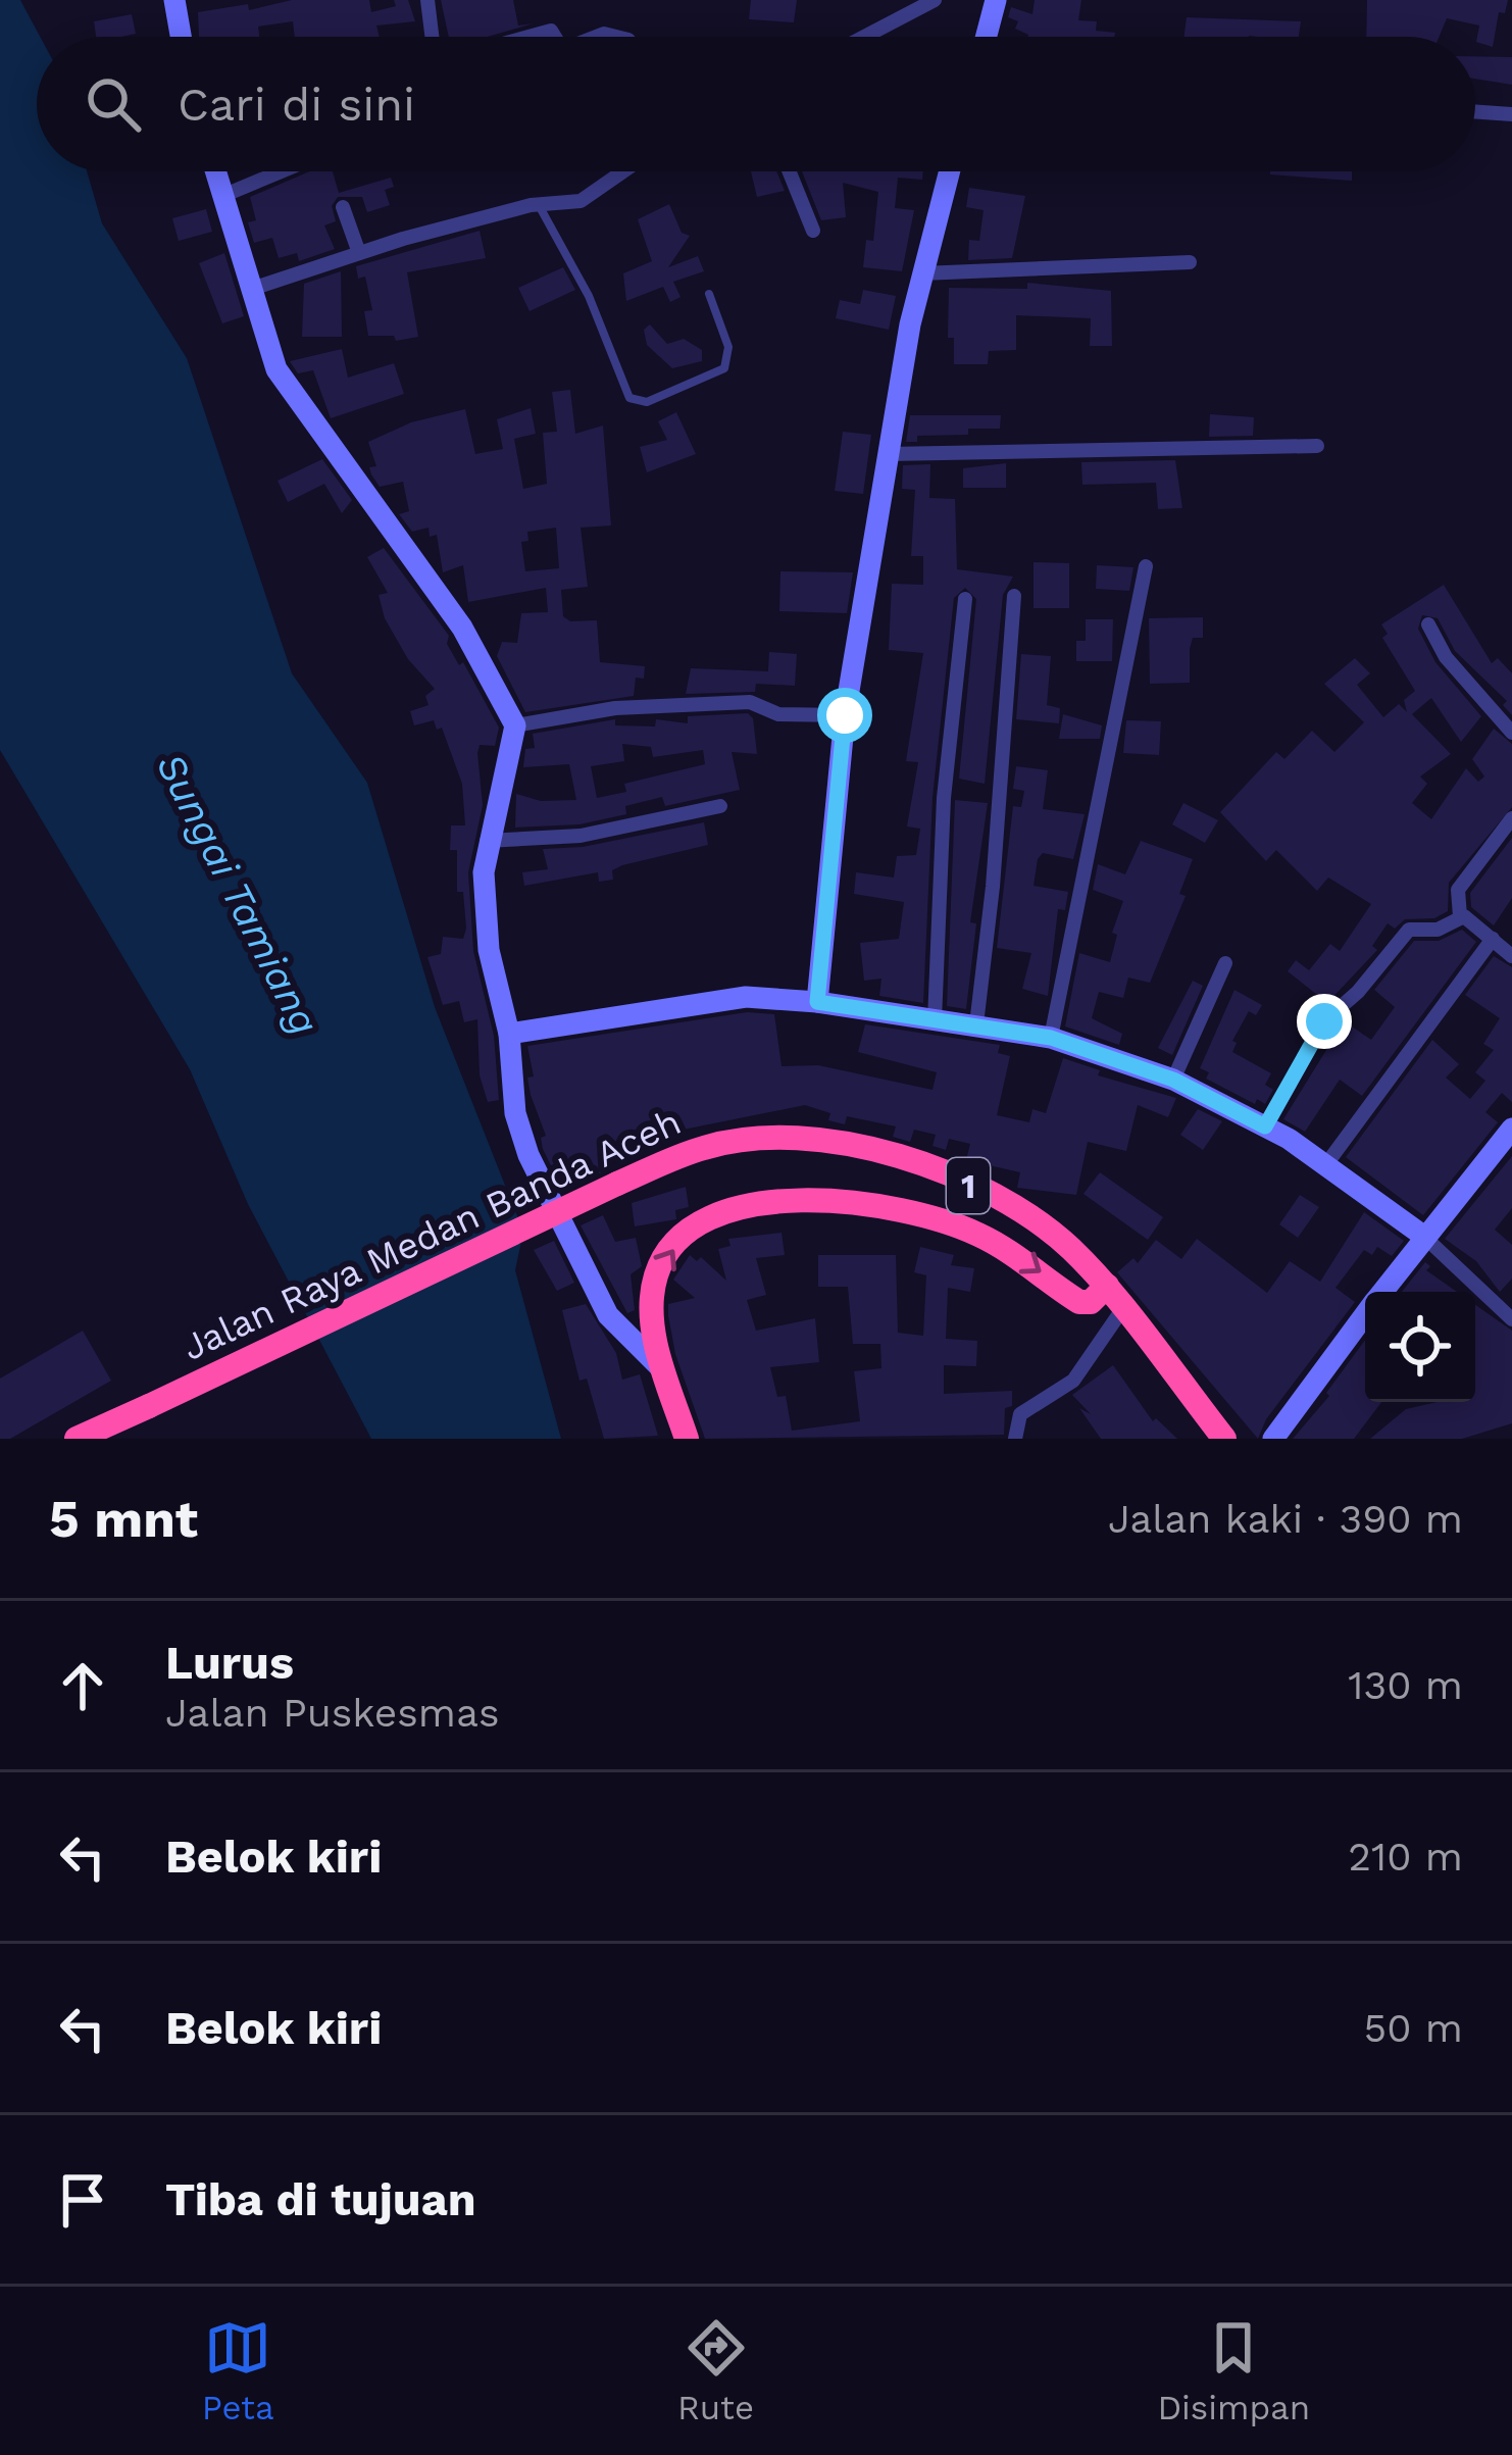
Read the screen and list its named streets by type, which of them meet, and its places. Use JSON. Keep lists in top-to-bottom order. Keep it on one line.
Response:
{"streets":{"highway":["1","Jalan Raya Medan Banda Aceh"]},"water":["Sungai Tamiang"],"page":{"search":"Cari di sini","heading":["5 mnt","Jalan kaki · 390 m"],"list":[["Lurus","Jalan Puskesmas","130 m"],["Belok kiri","210 m"],["Belok kiri","50 m"],"Tiba di tujuan"],"nav":["Peta","Rute","Disimpan"]}}
